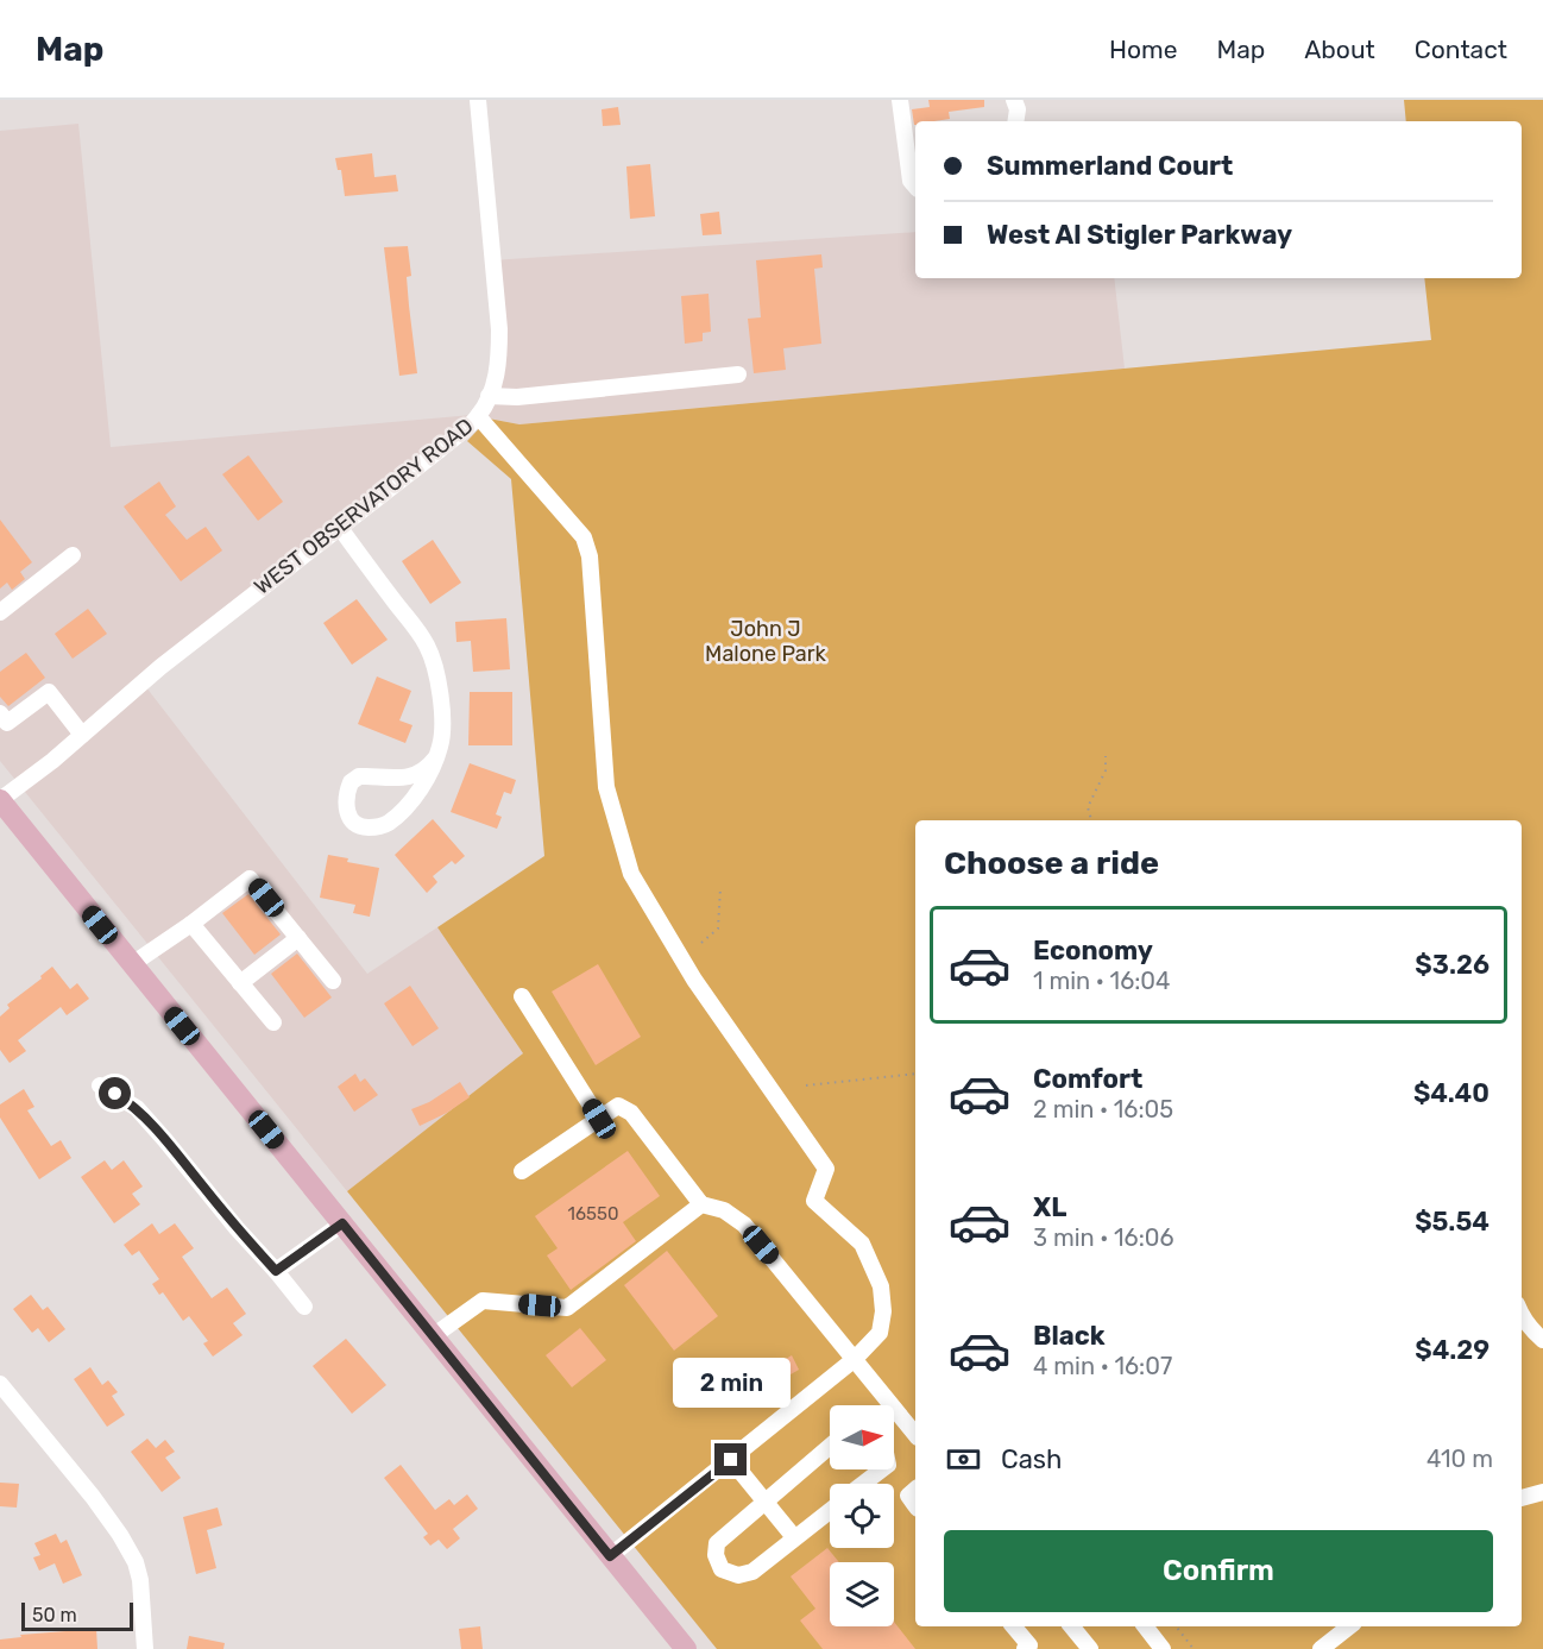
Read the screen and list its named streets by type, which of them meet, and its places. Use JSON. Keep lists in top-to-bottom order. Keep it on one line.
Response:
{"streets":{"street":["WEST OBSERVATORY ROAD"]},"parks":["John J Malone Park"],"house_numbers":["16550"],"scale_bar":"50 m","north":"right","page":{"header":"Map","nav":["Home","Map","About","Contact"],"banner":["Summerland Court","West Al Stigler Parkway"],"heading":"Choose a ride","list":[{"name":"Economy","note":"1 min · 16:04","value":"$3.26"},{"name":"Comfort","note":"2 min · 16:05","value":"$4.40"},{"name":"XL","note":"3 min · 16:06","value":"$5.54"},{"name":"Black","note":"4 min · 16:07","value":"$4.29"}],"bubble":"2 min","pay":["Cash","410 m"],"buttons":"Confirm","scale":"50 m"}}
